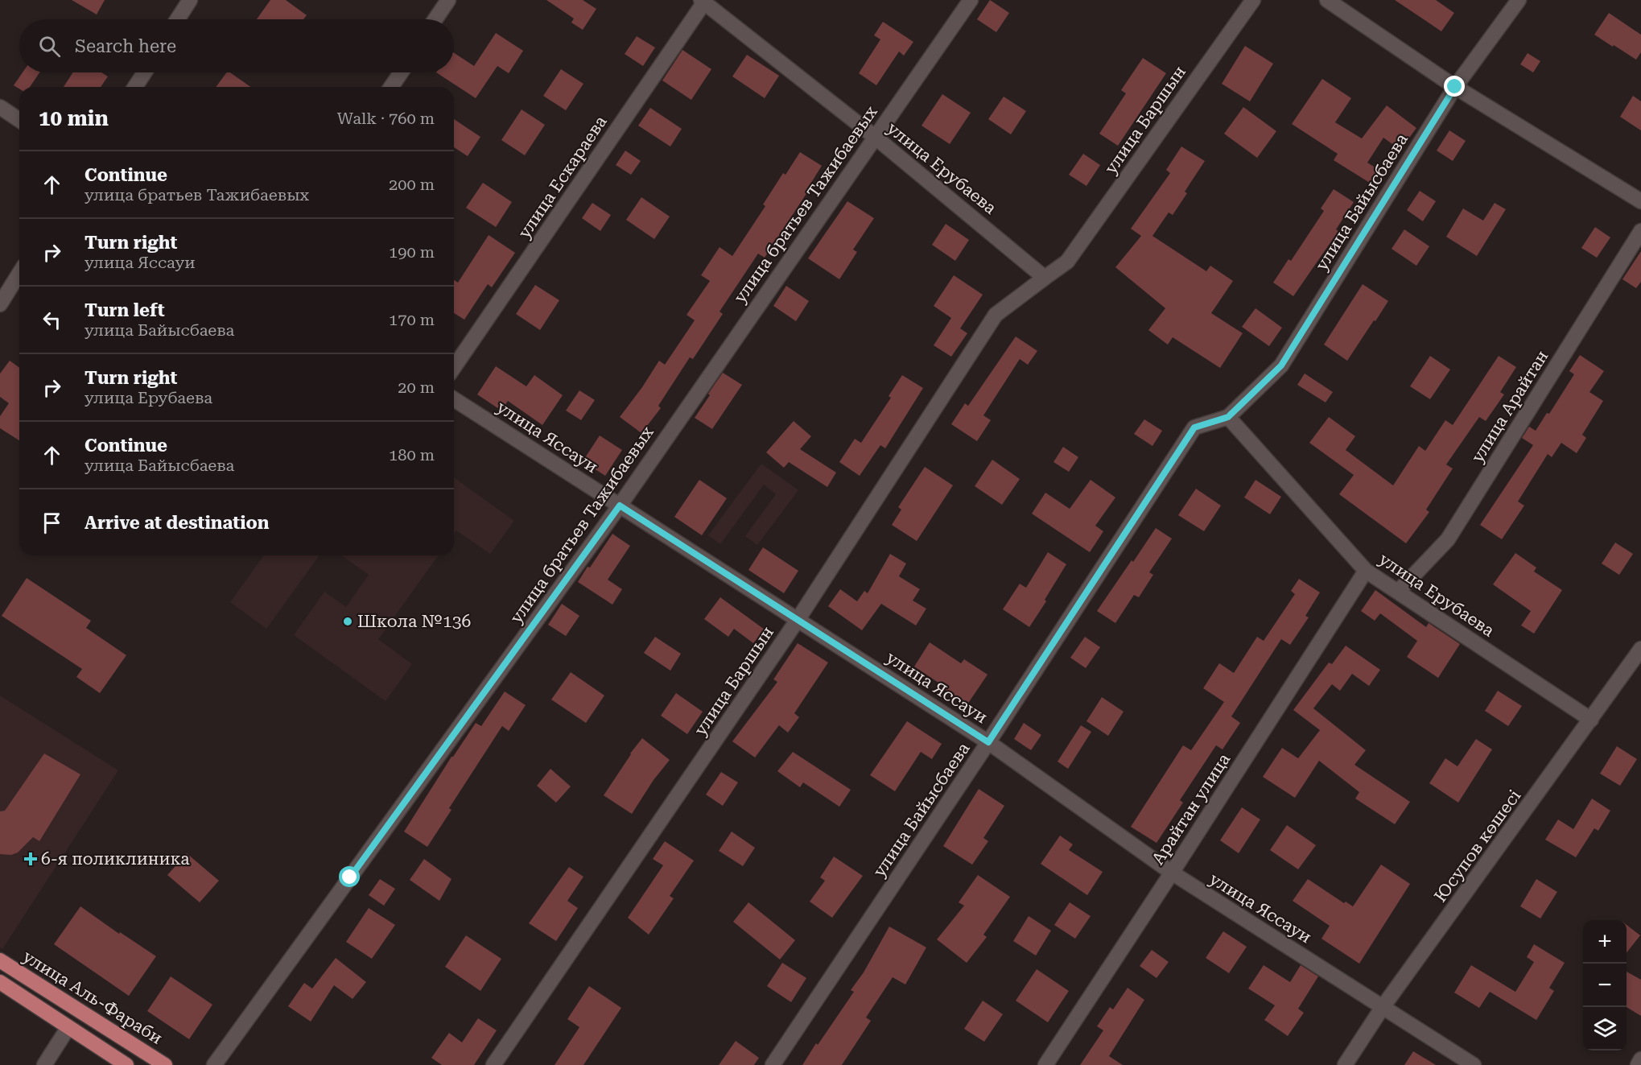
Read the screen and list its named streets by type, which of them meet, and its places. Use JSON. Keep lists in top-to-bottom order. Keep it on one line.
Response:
{"streets":{"main road":["улица Аль-Фараби"],"street":["улица Баршын","улица Ерубаева","улица Ескараева","улица Байысбаева","улица братьев Тажибаевых","улица Арайтан","улица Яссауи","Арайтан улица","Юсупов көшесі"]},"crossings":[["улица Баршын","улица Ерубаева"],["улица Баршын","улица Яссауи"],["улица Ерубаева","улица Ескараева"],["улица Ерубаева","улица Байысбаева"],["улица Ерубаева","улица братьев Тажибаевых"],["улица Ерубаева","улица Арайтан"],["улица Ерубаева","Арайтан улица"],["улица Ерубаева","Юсупов көшесі"],["улица Байысбаева","улица Яссауи"],["улица братьев Тажибаевых","улица Яссауи"],["улица Яссауи","Арайтан улица"],["улица Яссауи","Юсупов көшесі"]],"places":{"other":["Школа №136"],"health":["6-я поликлиника"]},"page":{"search":"Search here","heading":["10 min","Walk · 760 m"],"list":[["Continue","улица братьев Тажибаевых","200 m"],["Turn right","улица Яссауи","190 m"],["Turn left","улица Байысбаева","170 m"],["Turn right","улица Ерубаева","20 m"],["Continue","улица Байысбаева","180 m"],"Arrive at destination"],"map_buttons":["+","−"]}}
